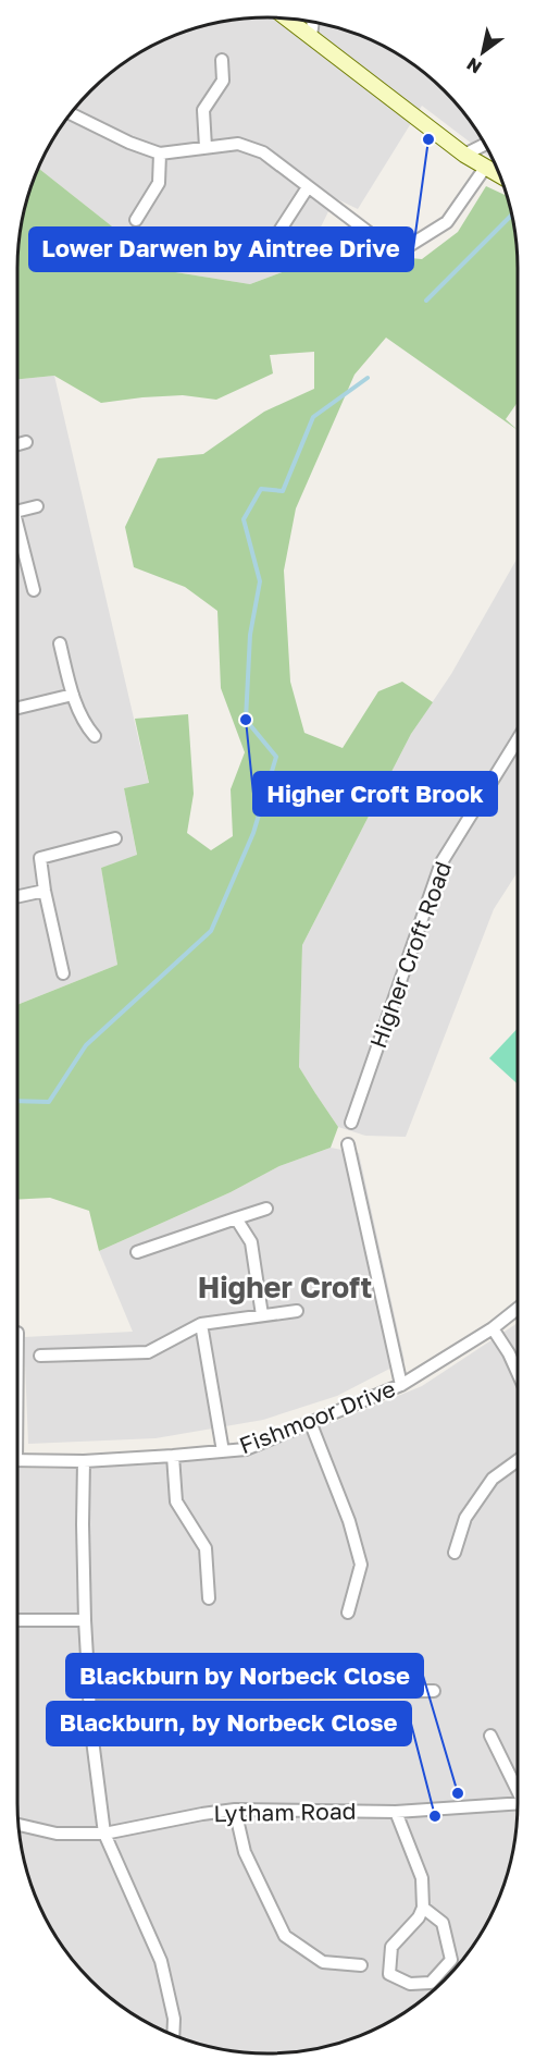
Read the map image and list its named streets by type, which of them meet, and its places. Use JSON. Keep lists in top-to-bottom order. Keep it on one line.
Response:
{"streets":{"street":["Higher Croft Road","Fishmoor Drive","Lytham Road"]},"districts":["Higher Croft"],"places":["Lower Darwen by Aintree Drive","Higher Croft Brook","Blackburn by Norbeck Close","Blackburn, by Norbeck Close"],"north":"bottom left"}
